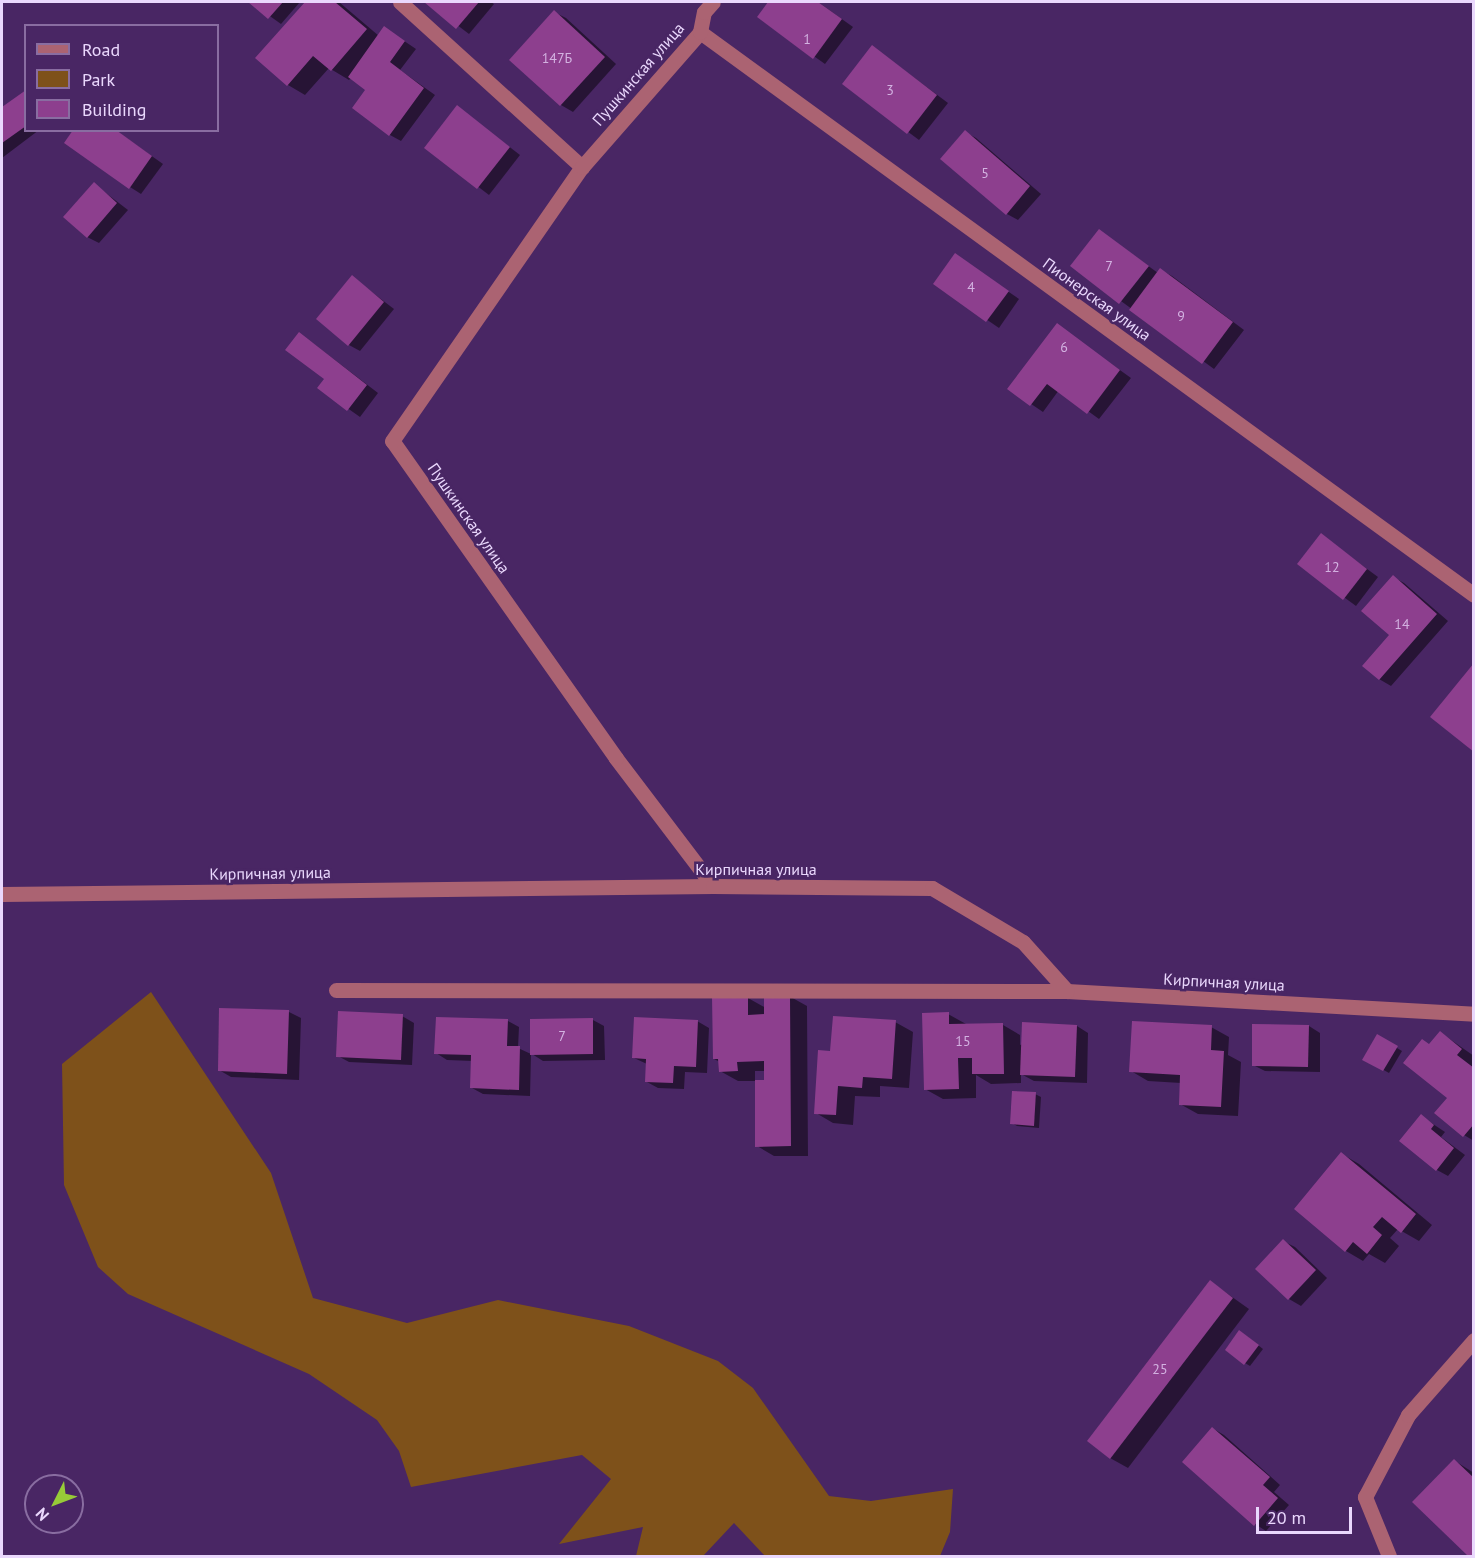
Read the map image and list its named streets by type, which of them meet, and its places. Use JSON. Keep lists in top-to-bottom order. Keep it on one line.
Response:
{"streets":{"street":["Пушкинская улица","Пионерская улица","Кирпичная улица"]},"crossings":[["Пушкинская улица","Пионерская улица"],["Пушкинская улица","Кирпичная улица"]],"house_numbers":["1","147Б","3","5","7","4","9","6","12","14","7","15","25"],"legend":["Road","Park","Building"],"scale_bar":"20 m","north":"bottom left"}
